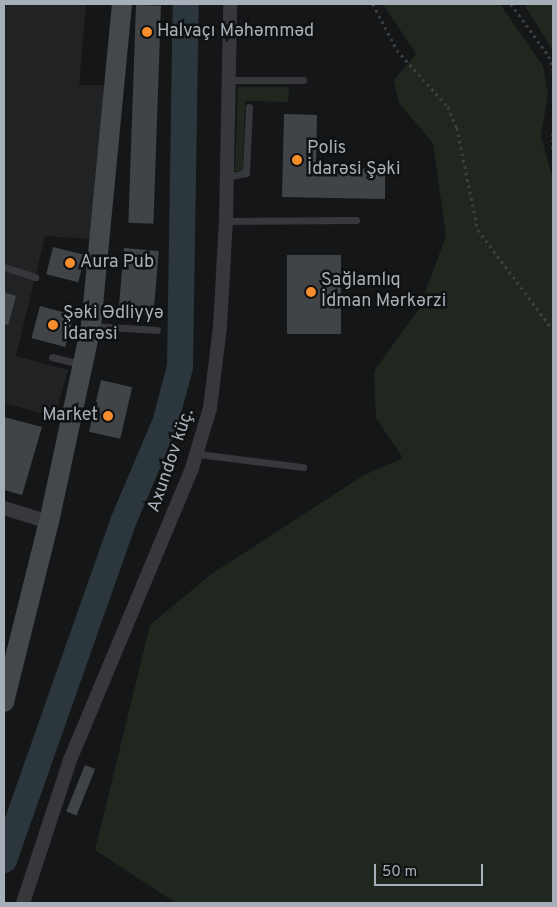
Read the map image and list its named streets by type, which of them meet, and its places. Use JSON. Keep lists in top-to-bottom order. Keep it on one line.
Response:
{"streets":{"street":["Axundov küç."]},"places":["Halvaçı Məhəmməd","Polis İdarəsi Şəki","Aura Pub","Sağlamlıq İdman Mərkərzi","Şəki Ədliyyə İdarəsi","Market"],"scale_bar":"50 m"}
